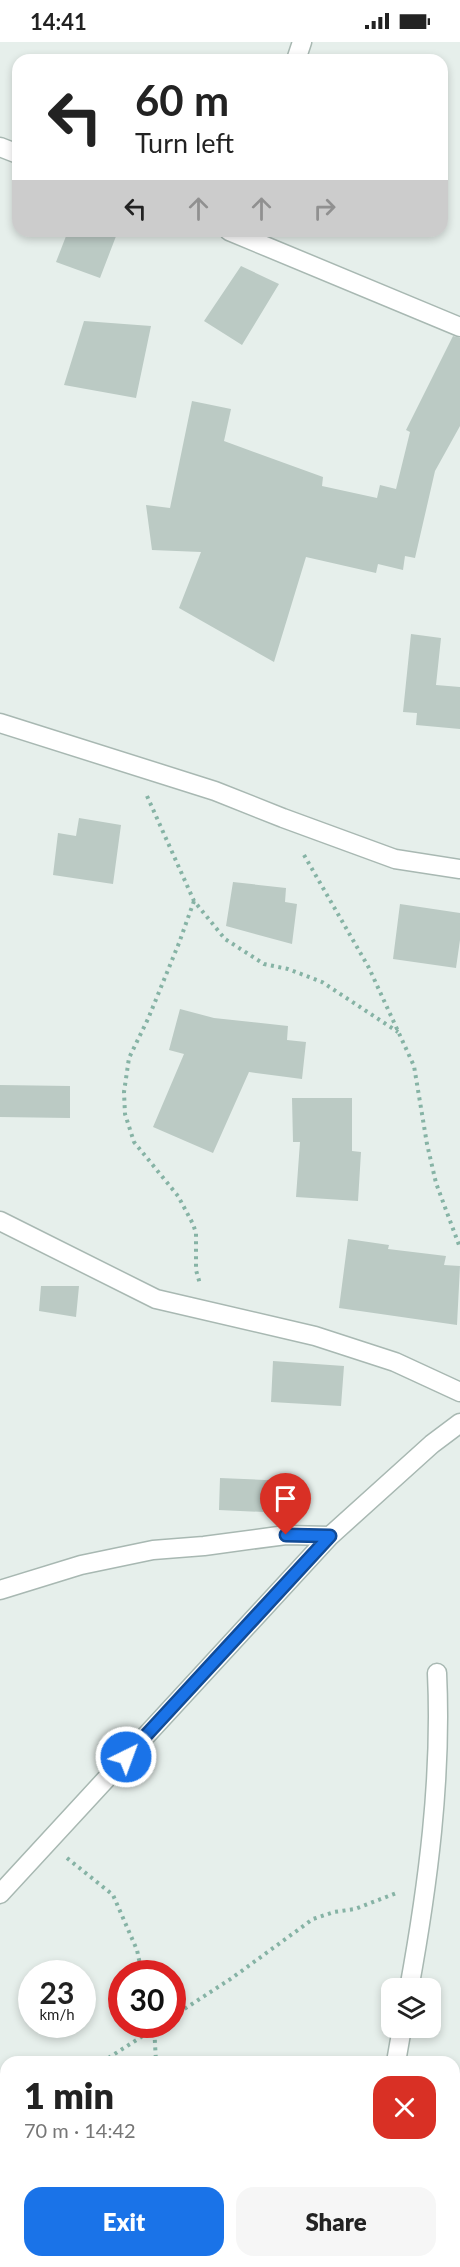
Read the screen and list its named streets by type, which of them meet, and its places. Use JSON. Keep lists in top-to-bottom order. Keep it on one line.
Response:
{"page":{"status":"14:41","turn":["60 m","Turn left"],"speed":"23 km/h","limit":"30","heading":["1 min","70 m · 14:42"],"buttons":["Exit","Share"]}}
